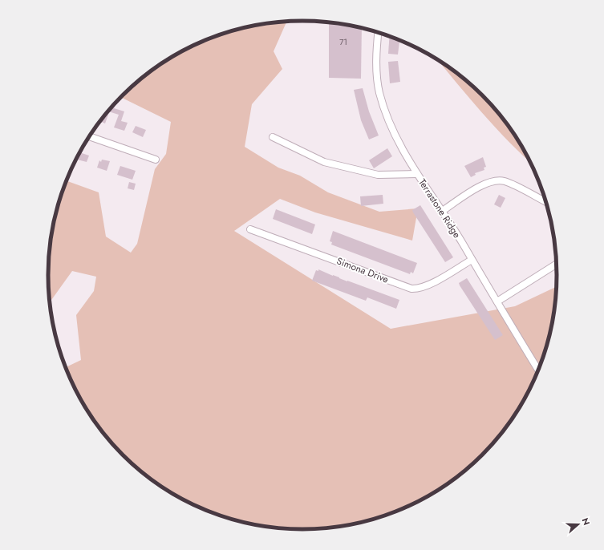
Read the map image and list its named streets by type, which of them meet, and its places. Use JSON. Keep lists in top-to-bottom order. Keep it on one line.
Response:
{"streets":{"street":["Terrastone Ridge","Simona Drive"]},"crossings":[["Terrastone Ridge","Simona Drive"]],"house_numbers":["71"],"north":"right"}
